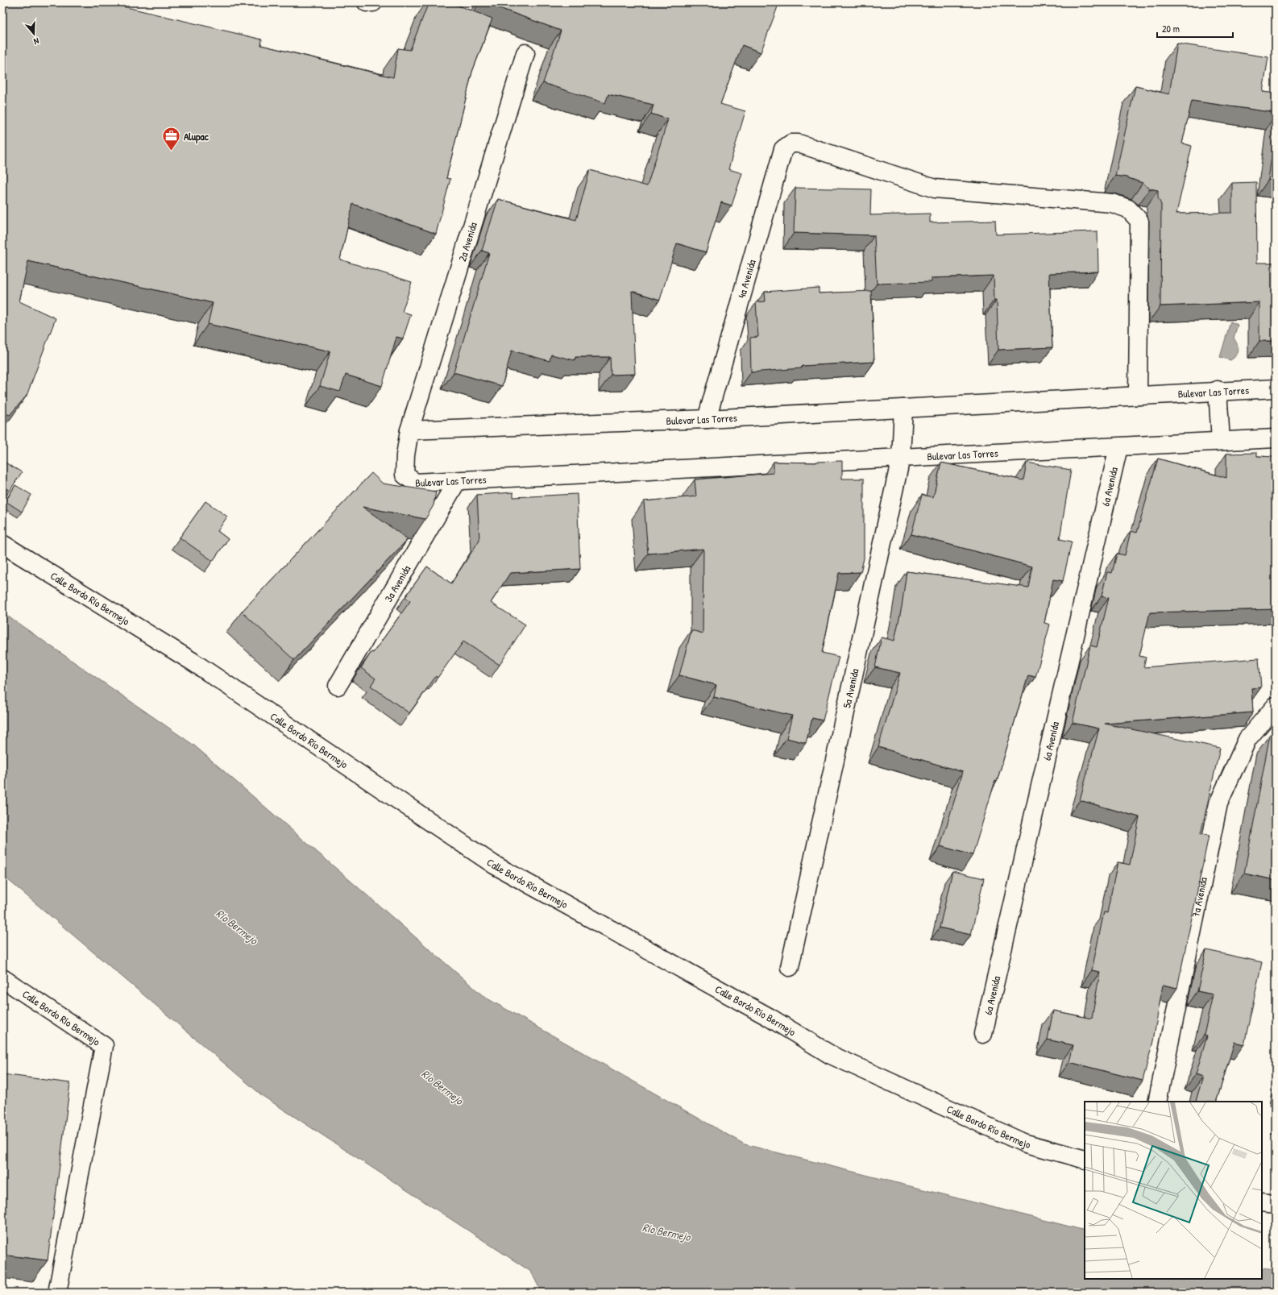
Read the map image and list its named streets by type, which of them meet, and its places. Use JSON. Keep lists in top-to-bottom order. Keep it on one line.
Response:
{"streets":{"street":["2a Avenida","4a Avenida","Bulevar Las Torres","6a Avenida","3a Avenida","Calle Bordo Río Bermejo","5a Avenida","7a Avenida"]},"crossings":[["2a Avenida","Bulevar Las Torres"],["4a Avenida","Bulevar Las Torres"],["Bulevar Las Torres","6a Avenida"],["Bulevar Las Torres","3a Avenida"],["Bulevar Las Torres","5a Avenida"]],"water":["Río Bermejo"],"places":{"office":["Alupac"]},"scale_bar":"20 m","north":"bottom"}
